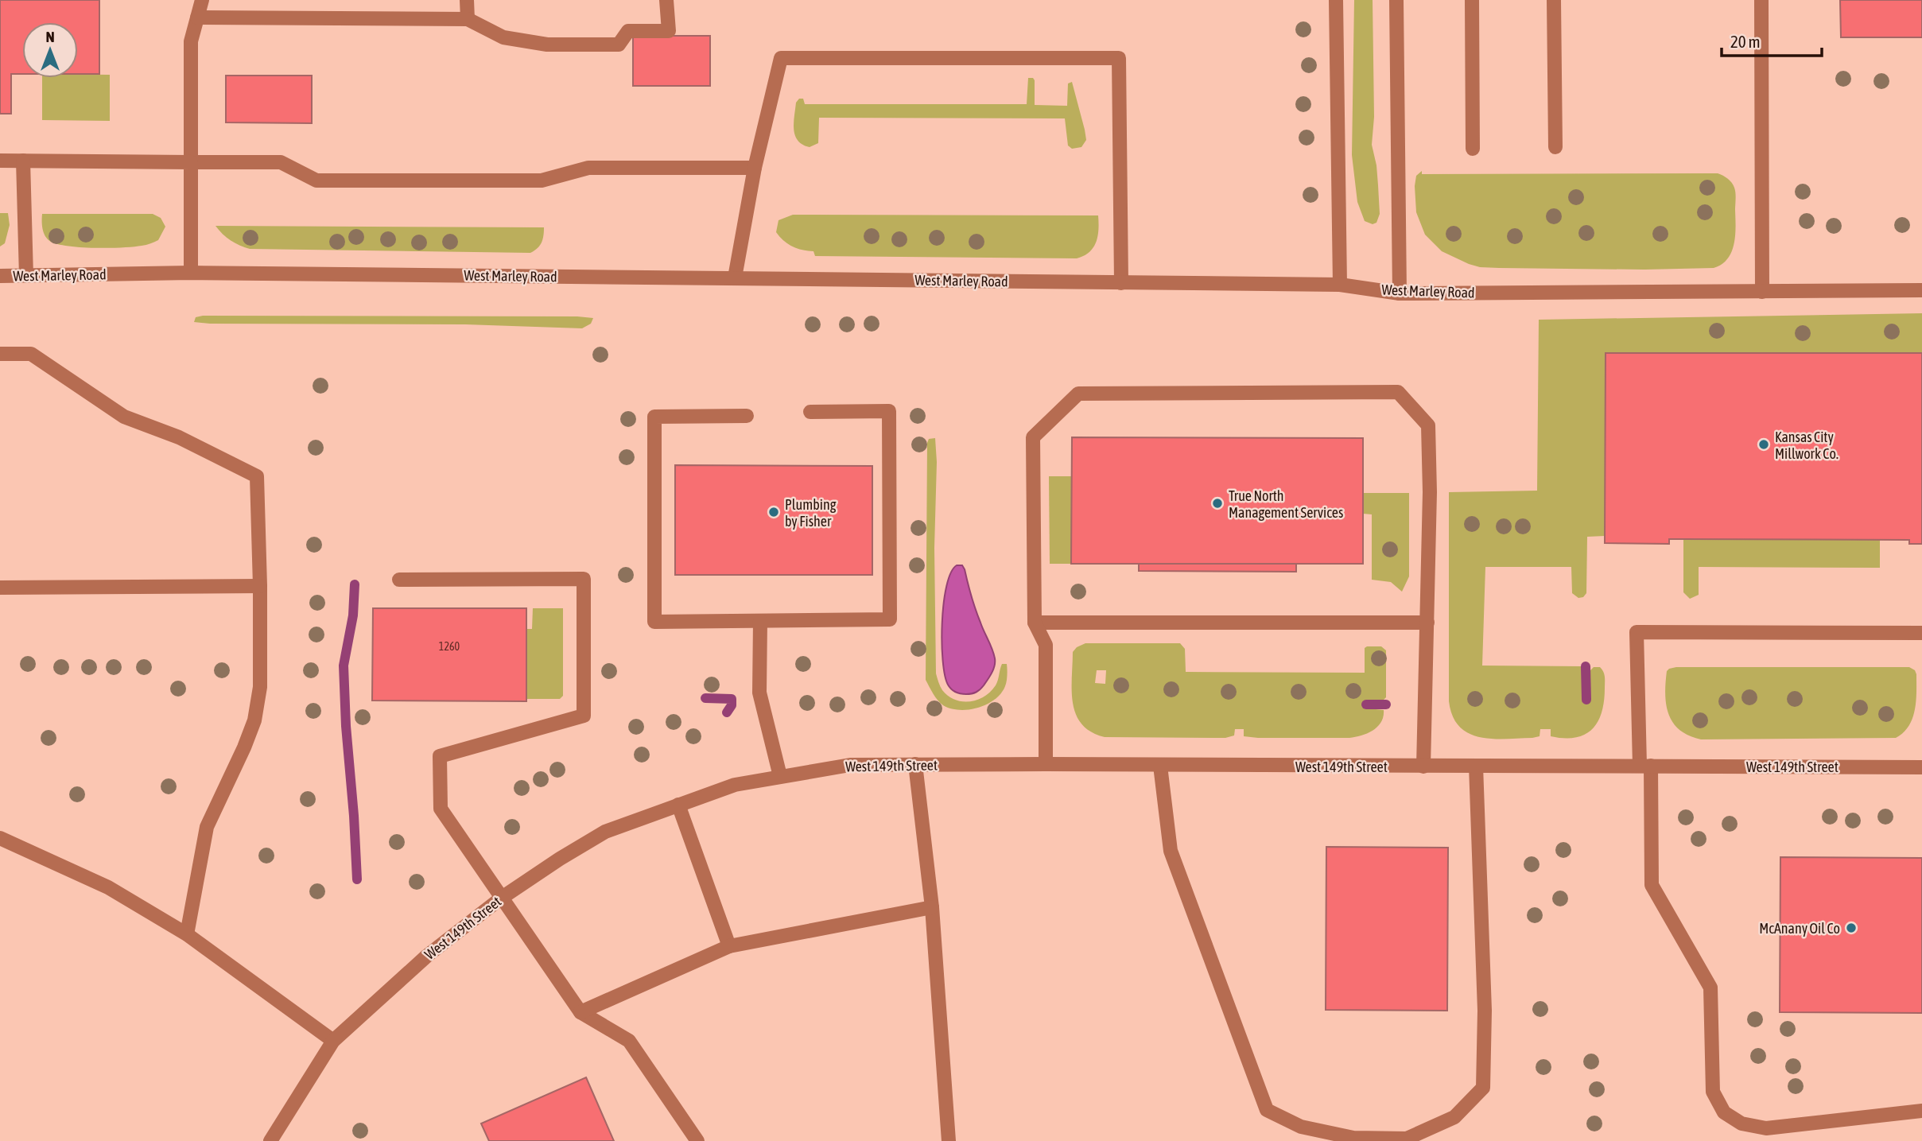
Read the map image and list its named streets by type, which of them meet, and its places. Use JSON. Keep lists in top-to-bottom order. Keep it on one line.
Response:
{"streets":{"street":["West Marley Road","West 149th Street"]},"places":["Kansas City Millwork Co.","True North Management Services","Plumbing by Fisher","McAnany Oil Co"],"house_numbers":["1260"],"scale_bar":"20 m","north":"top"}
